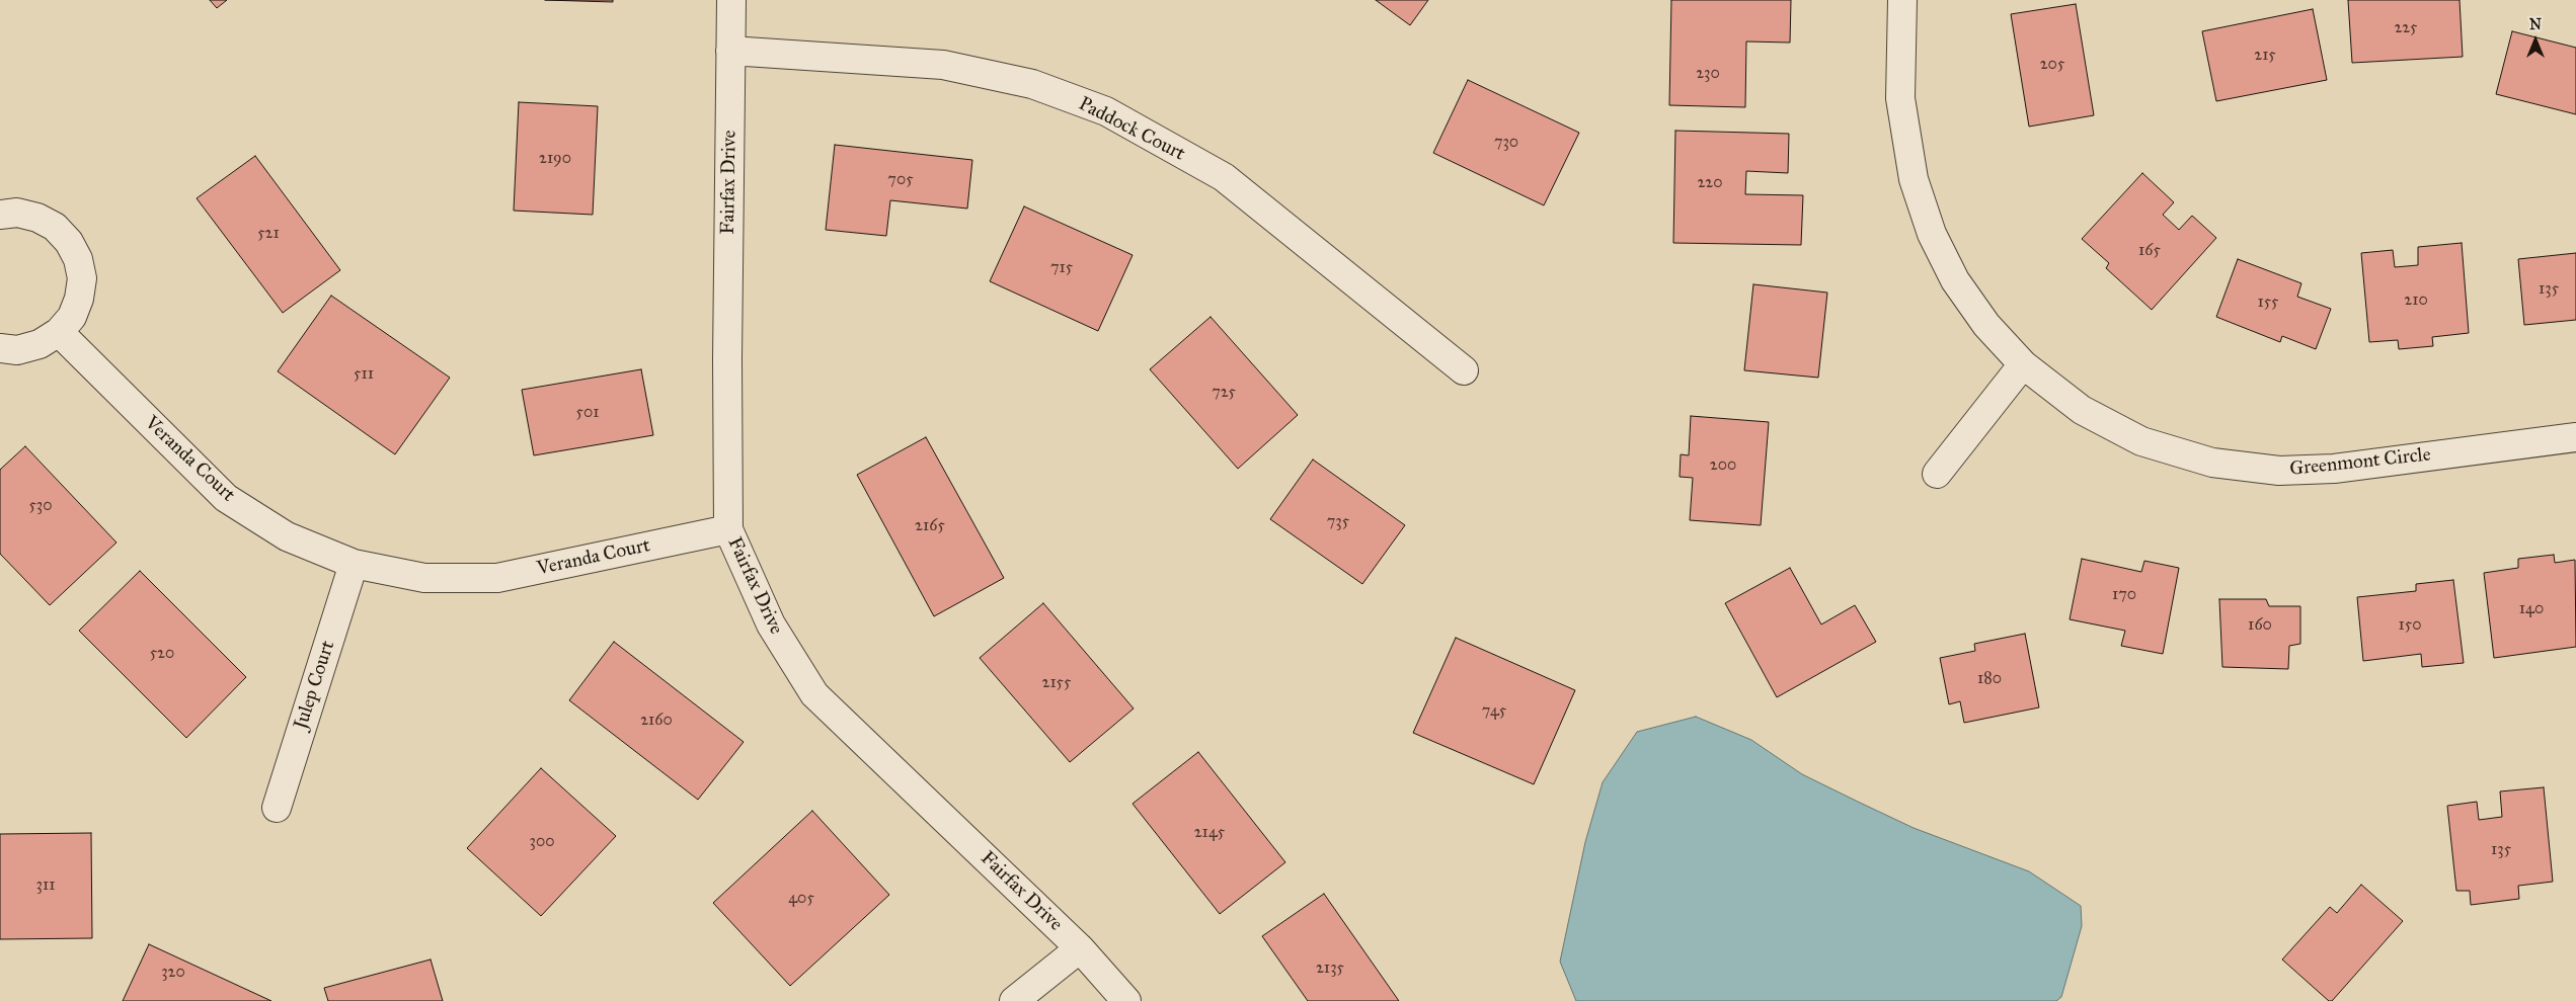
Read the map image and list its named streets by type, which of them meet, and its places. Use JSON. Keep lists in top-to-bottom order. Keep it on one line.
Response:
{"streets":{"street":["Paddock Court","Fairfax Drive","Veranda Court","Greenmont Circle","Julep Court"]},"crossings":[["Paddock Court","Fairfax Drive"],["Fairfax Drive","Veranda Court"],["Veranda Court","Julep Court"]],"house_numbers":["225","215","205","230","730","2190","705","220","521","165","715","135","210","155","511","725","501","200","530","735","2165","170","140","160","150","520","180","2155","745","2160","2145","300","135","311","405","2135","320"],"north":"top"}
